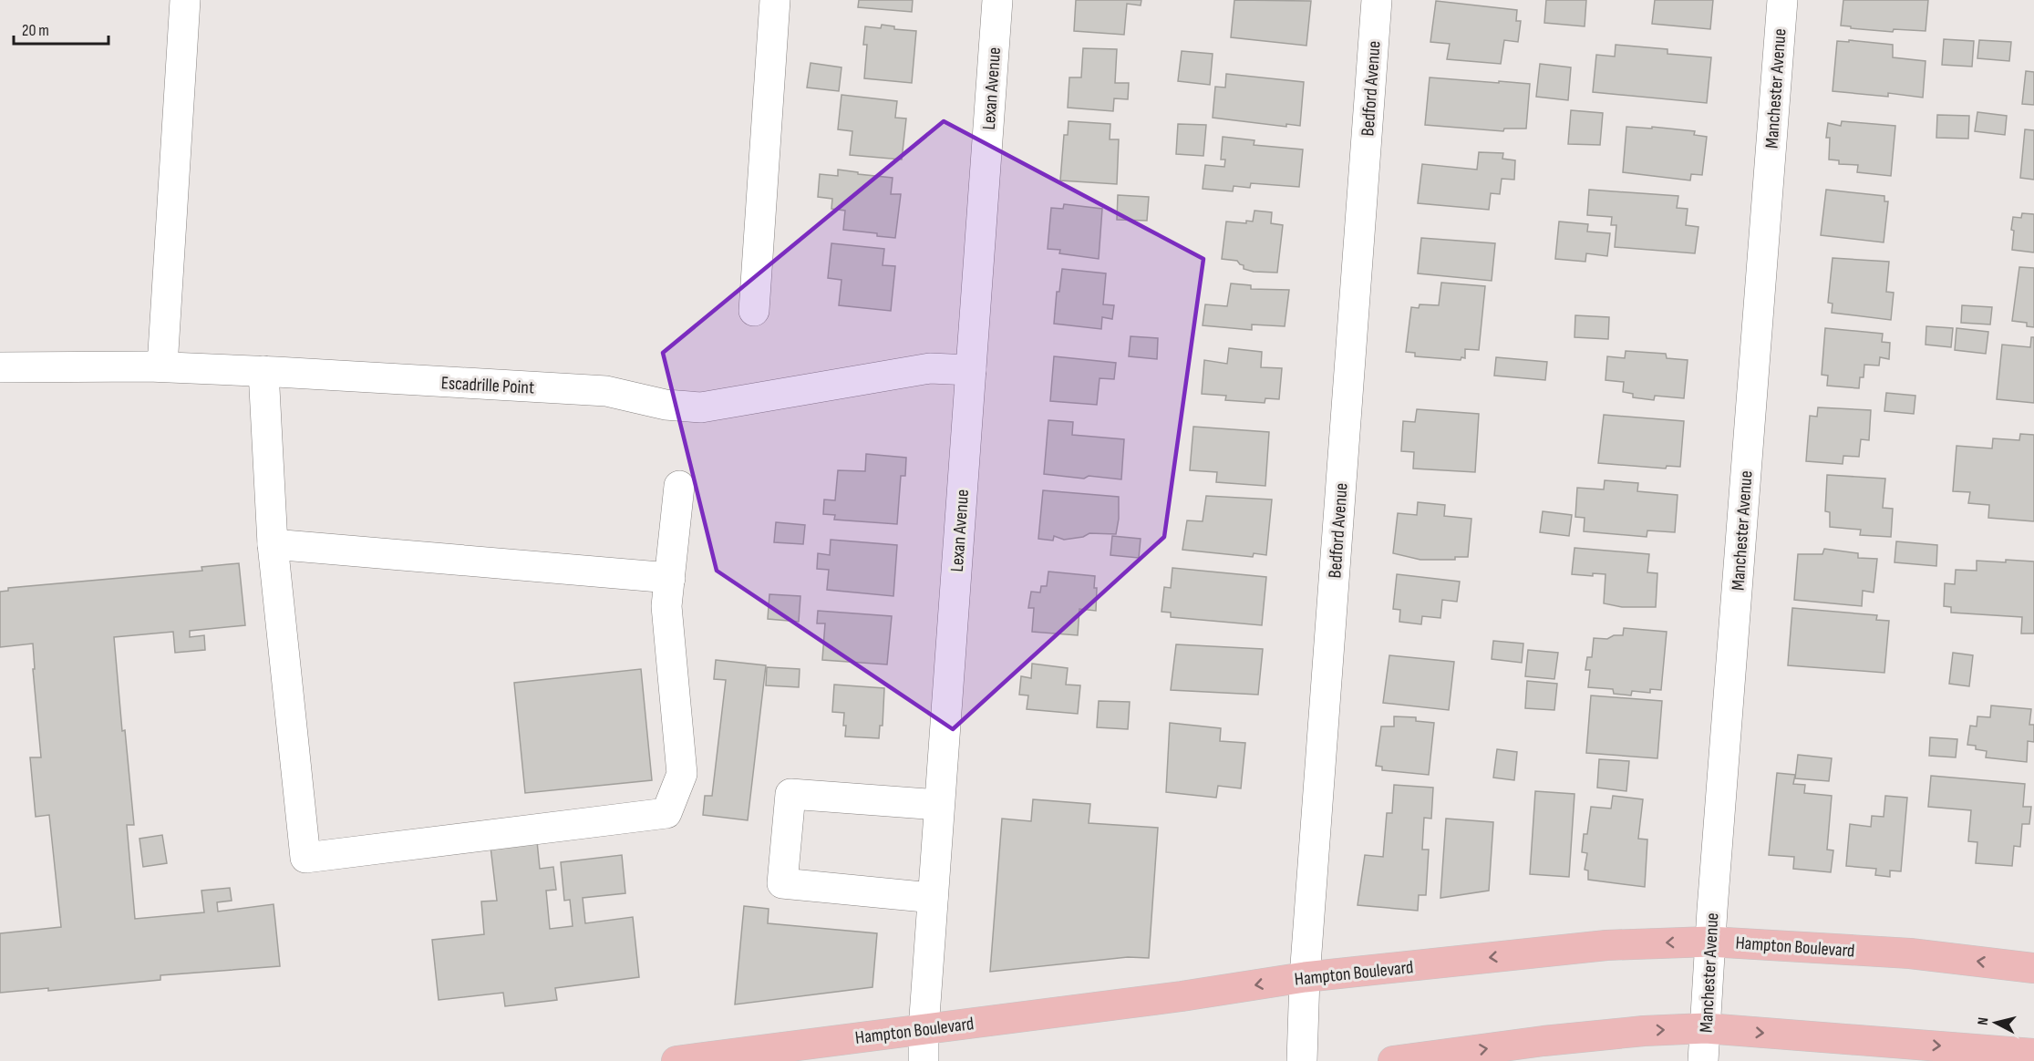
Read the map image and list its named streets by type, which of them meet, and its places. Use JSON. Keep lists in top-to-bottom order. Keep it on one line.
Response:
{"streets":{"main road":["Hampton Boulevard"],"street":["Lexan Avenue","Bedford Avenue","Manchester Avenue","Escadrille Point"]},"crossings":[["Lexan Avenue","Escadrille Point"],["Lexan Avenue","Hampton Boulevard"],["Bedford Avenue","Hampton Boulevard"],["Manchester Avenue","Hampton Boulevard"]],"scale_bar":"20 m","north":"left"}
